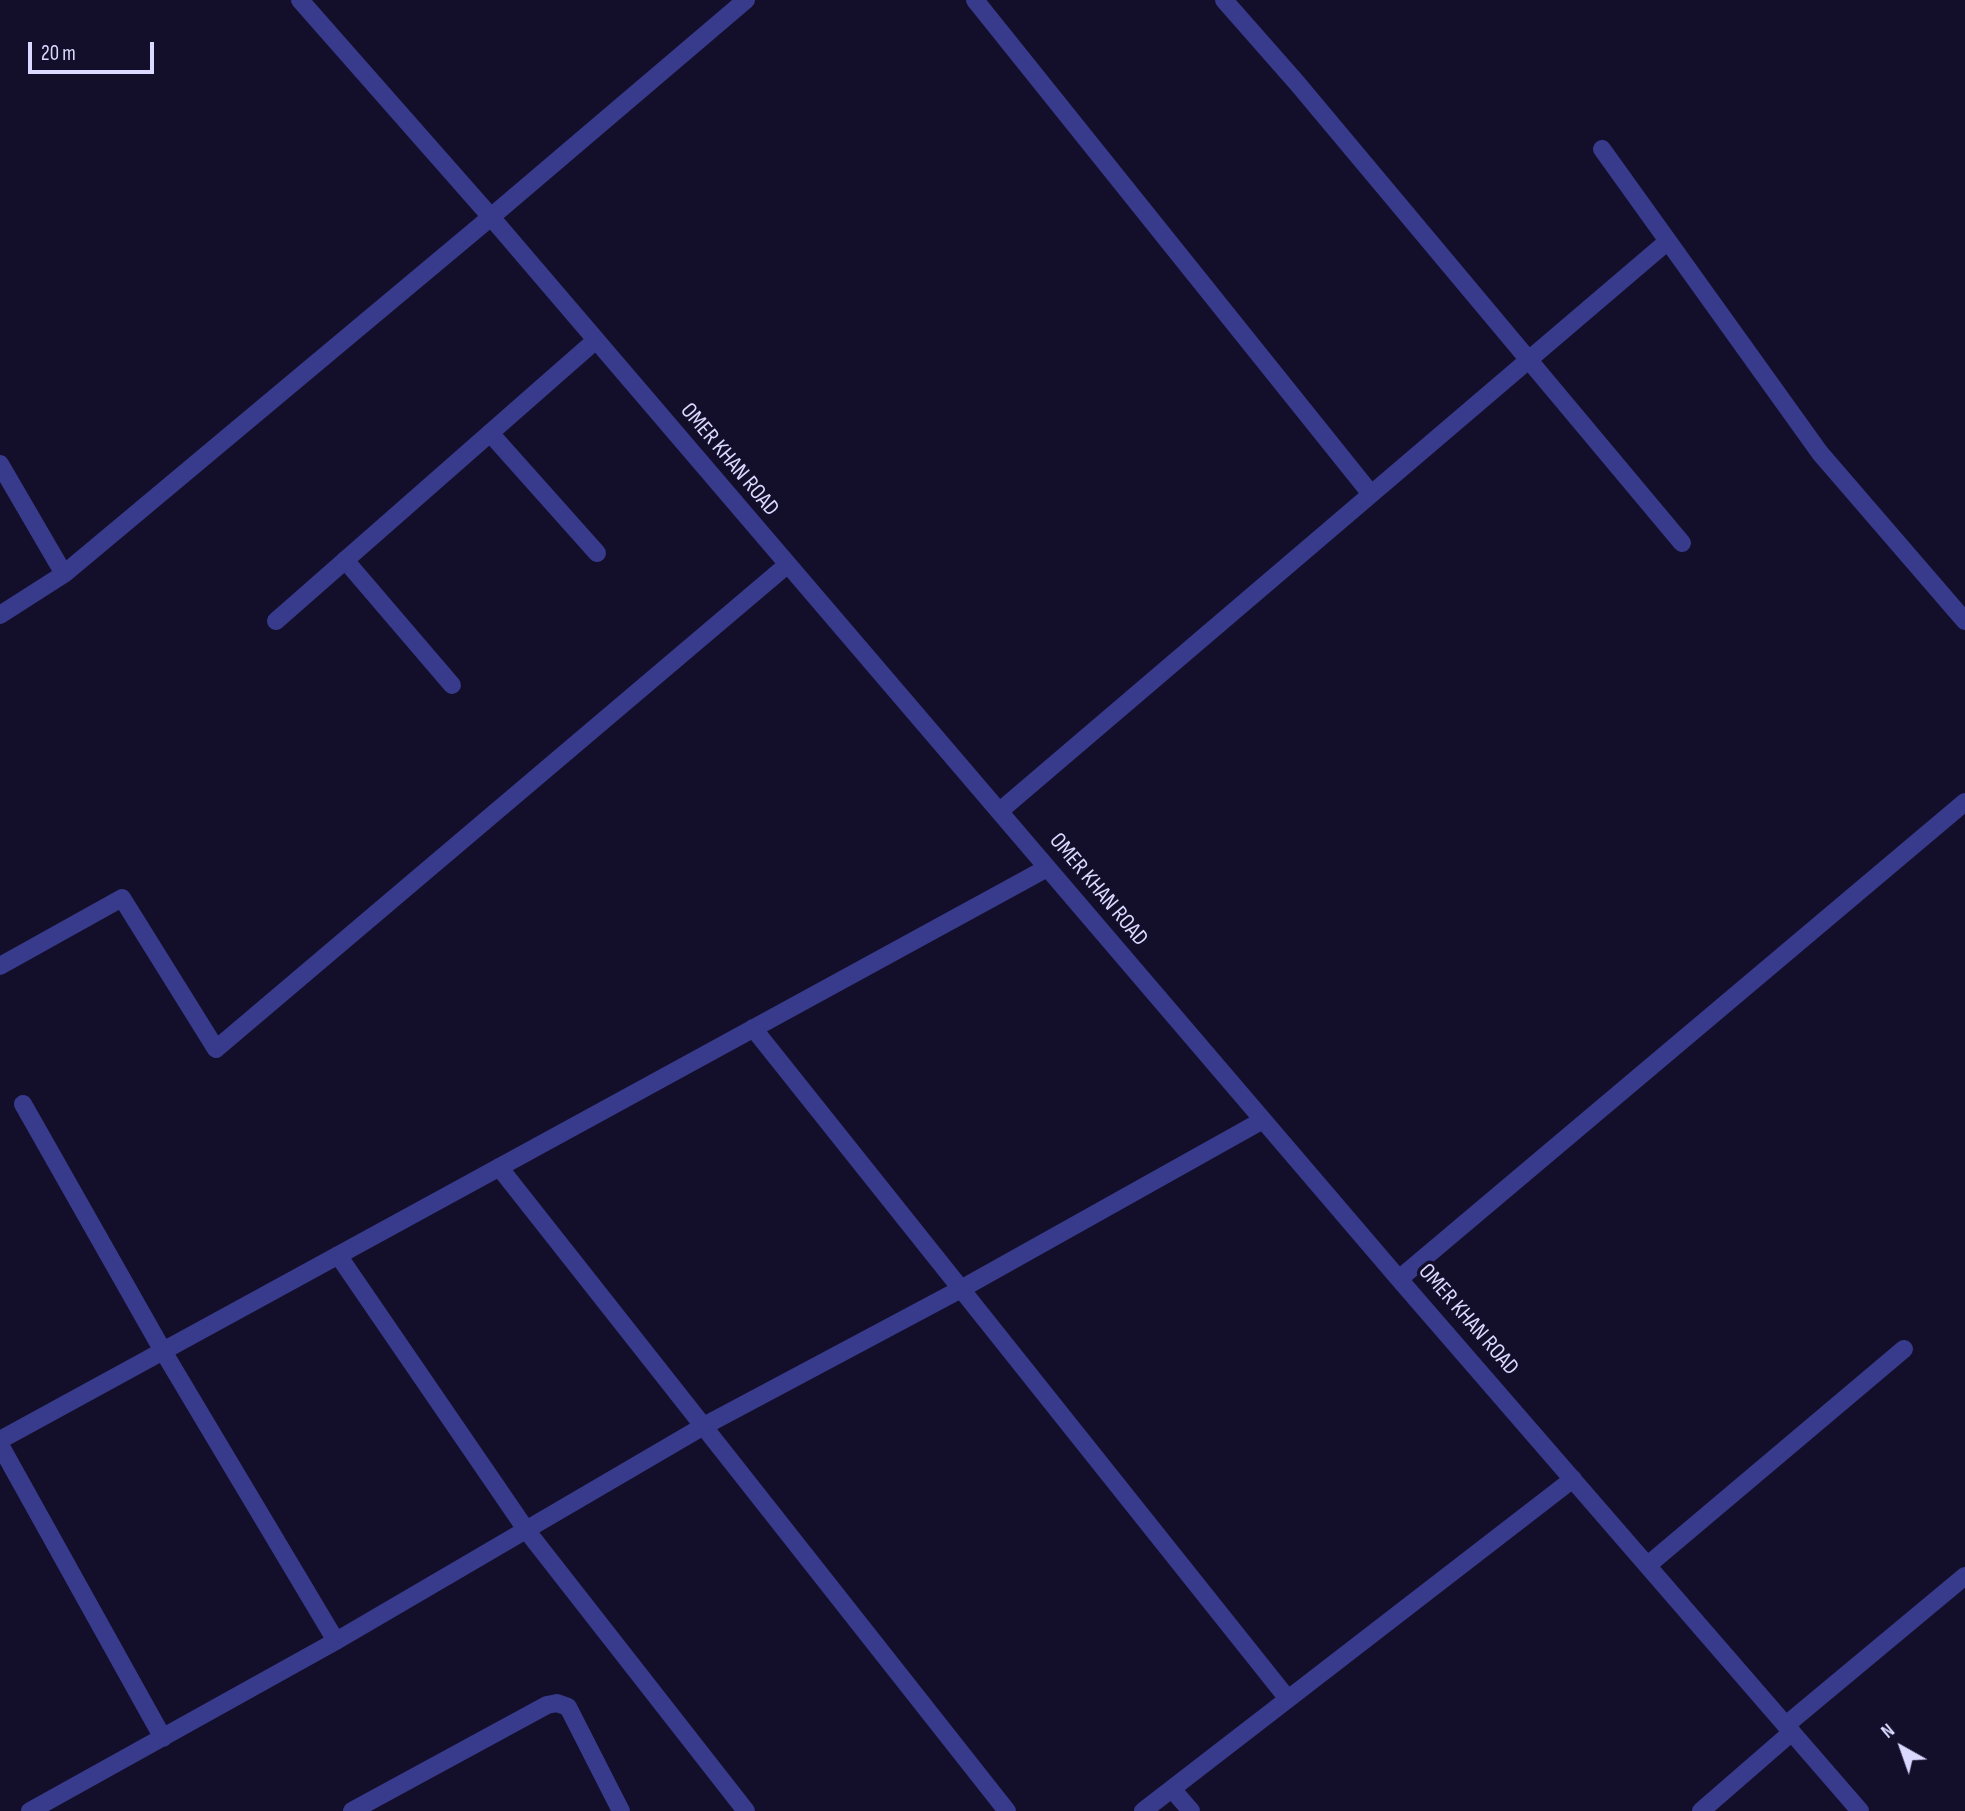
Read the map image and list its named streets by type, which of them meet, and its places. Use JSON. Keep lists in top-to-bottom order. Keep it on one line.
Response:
{"streets":{"street":["OMER KHAN ROAD"]},"scale_bar":"20 m","north":"top left"}
